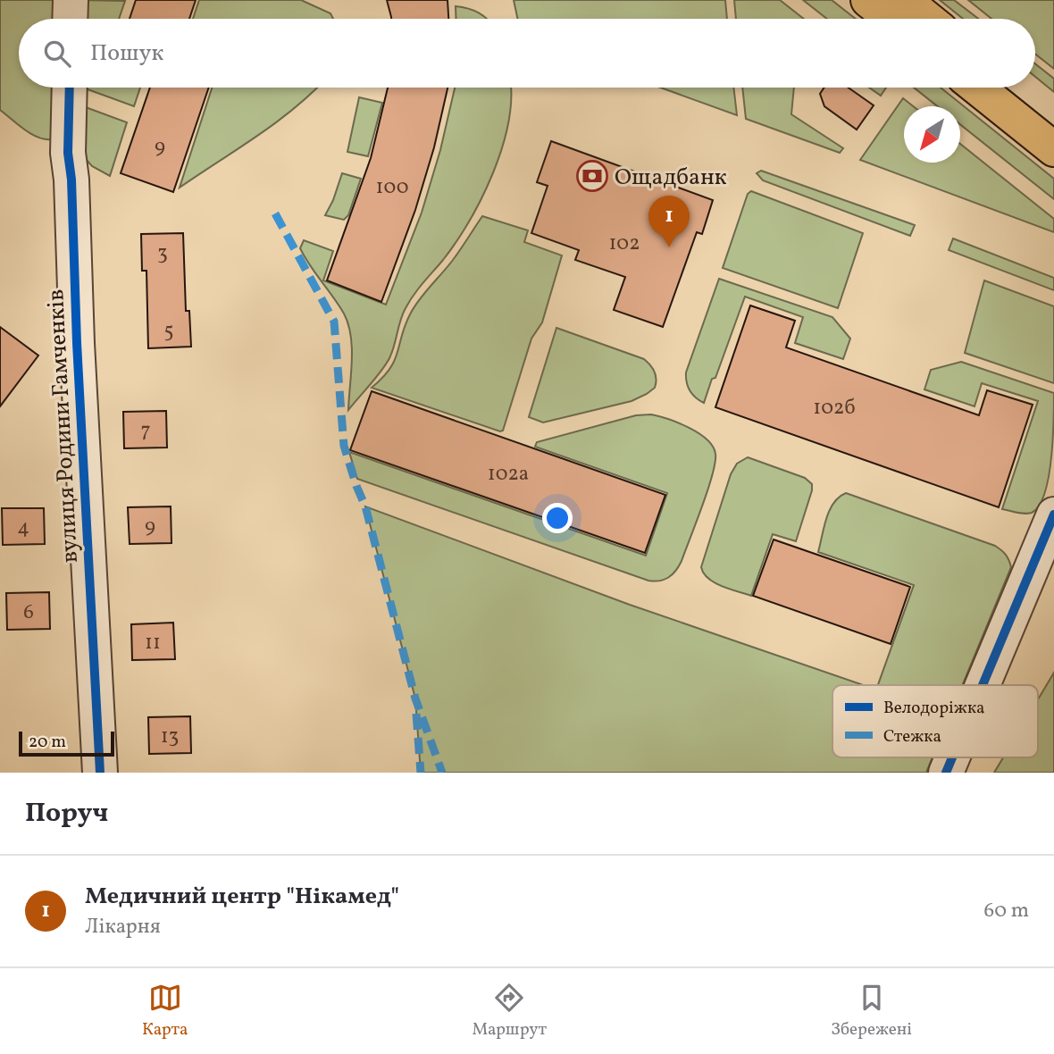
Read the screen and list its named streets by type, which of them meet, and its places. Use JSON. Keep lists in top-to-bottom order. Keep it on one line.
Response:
{"streets":{"street":["вулиця Родини Гамченків"]},"places":{"bank":["Ощадбанк"]},"house_numbers":["9","100","102","3","5","102б","7","102а","9","4","6","11","13"],"legend":["Велодоріжка","Стежка"],"scale_bar":"20 m","north":"bottom left","page":{"search":"Пошук","pins":"1","scale":"20 m","heading":"Поруч","list":[{"mark":"1","name":"Медичний центр \"Нікамед\"","note":"Лікарня","value":"60 m"}],"nav":["Карта","Маршрут","Збережені"]}}
